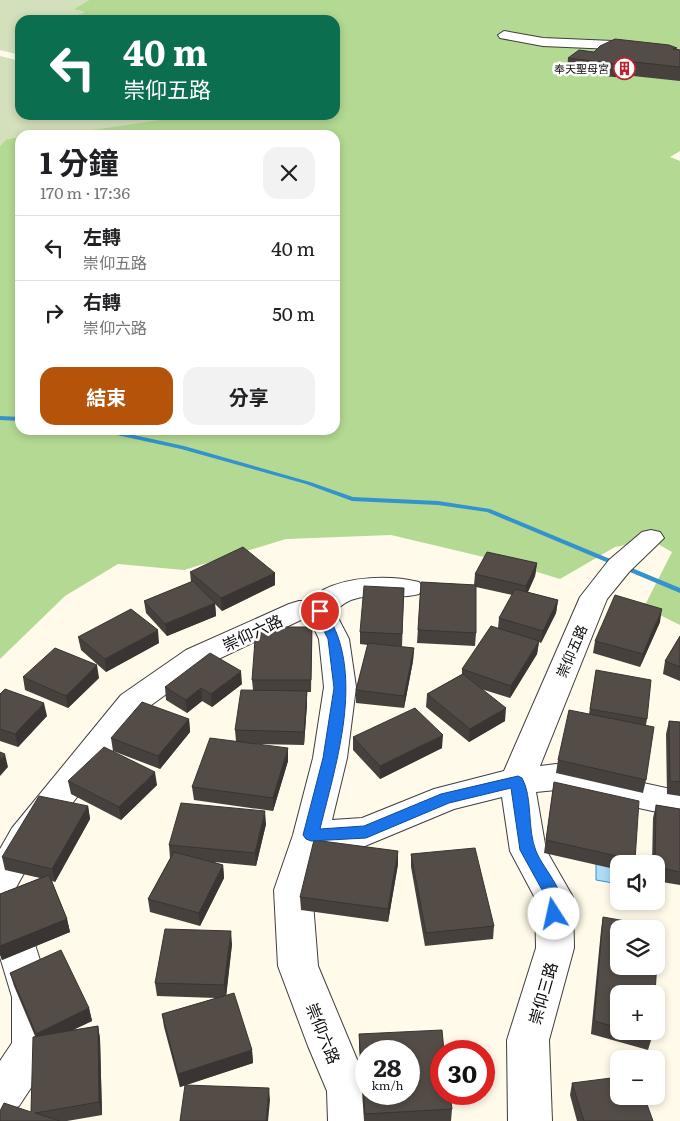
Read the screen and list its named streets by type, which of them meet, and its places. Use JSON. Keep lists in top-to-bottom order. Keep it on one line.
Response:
{"streets":{"street":["崇仰六路","崇仰五路","崇仰三路"]},"crossings":[["崇仰五路","崇仰三路"]],"places":{"building":["奉天聖母宮"]},"page":{"turn":["40 m","崇仰五路"],"heading":["1 分鐘","170 m · 17:36"],"list":[{"name":"左轉","note":"崇仰五路","value":"40 m"},{"name":"右轉","note":"崇仰六路","value":"50 m"}],"buttons":["結束","分享"],"map_buttons":["+","−"],"speed":"28 km/h","limit":"30"}}
